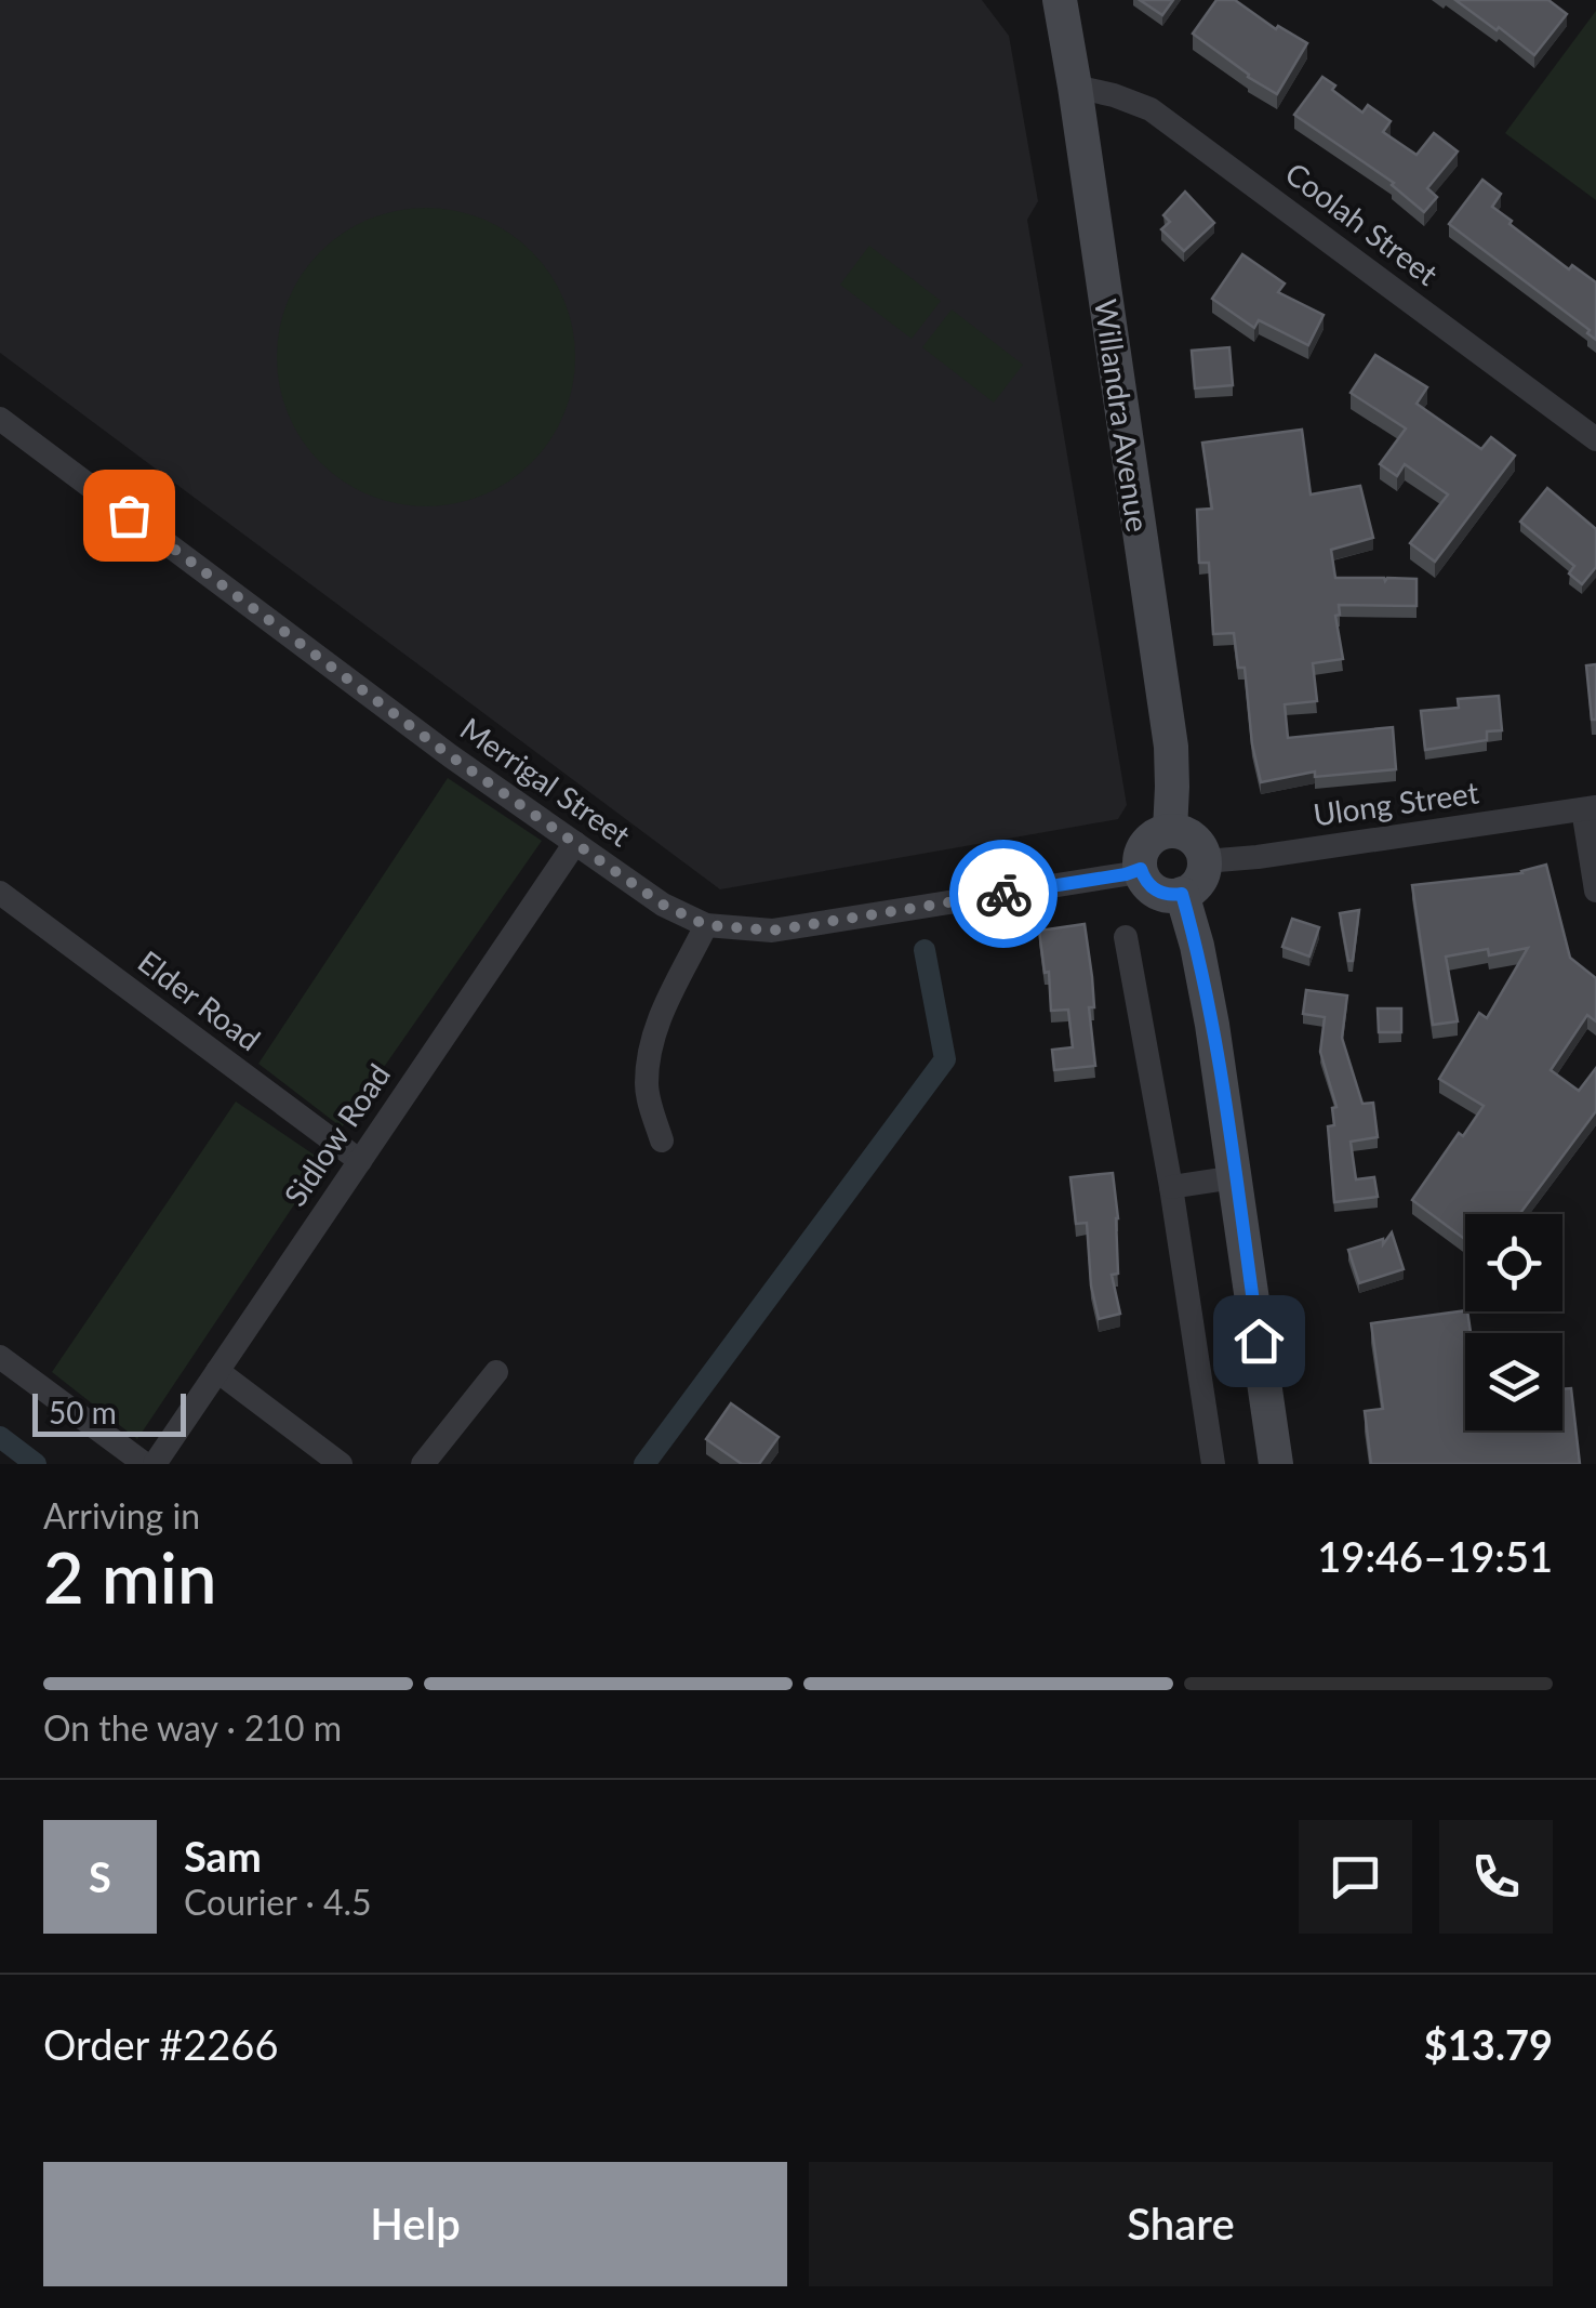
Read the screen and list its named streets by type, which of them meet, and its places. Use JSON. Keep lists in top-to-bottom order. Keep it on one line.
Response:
{"streets":{"street":["Coolah Street","Willandra Avenue","Merrigal Street","Ulong Street","Elder Road","Sidlow Road"]},"crossings":[["Coolah Street","Willandra Avenue"],["Willandra Avenue","Merrigal Street"],["Willandra Avenue","Ulong Street"],["Merrigal Street","Ulong Street"],["Merrigal Street","Sidlow Road"],["Elder Road","Sidlow Road"]],"scale_bar":"50 m","page":{"scale":"50 m","heading":["2 min","Arriving in","19:46–19:51"],"panel":["Sam","Courier · 4.5","Order #2266","$13.79"],"bar":"On the way · 210 m","round":"S","buttons":["Help","Share"]}}
